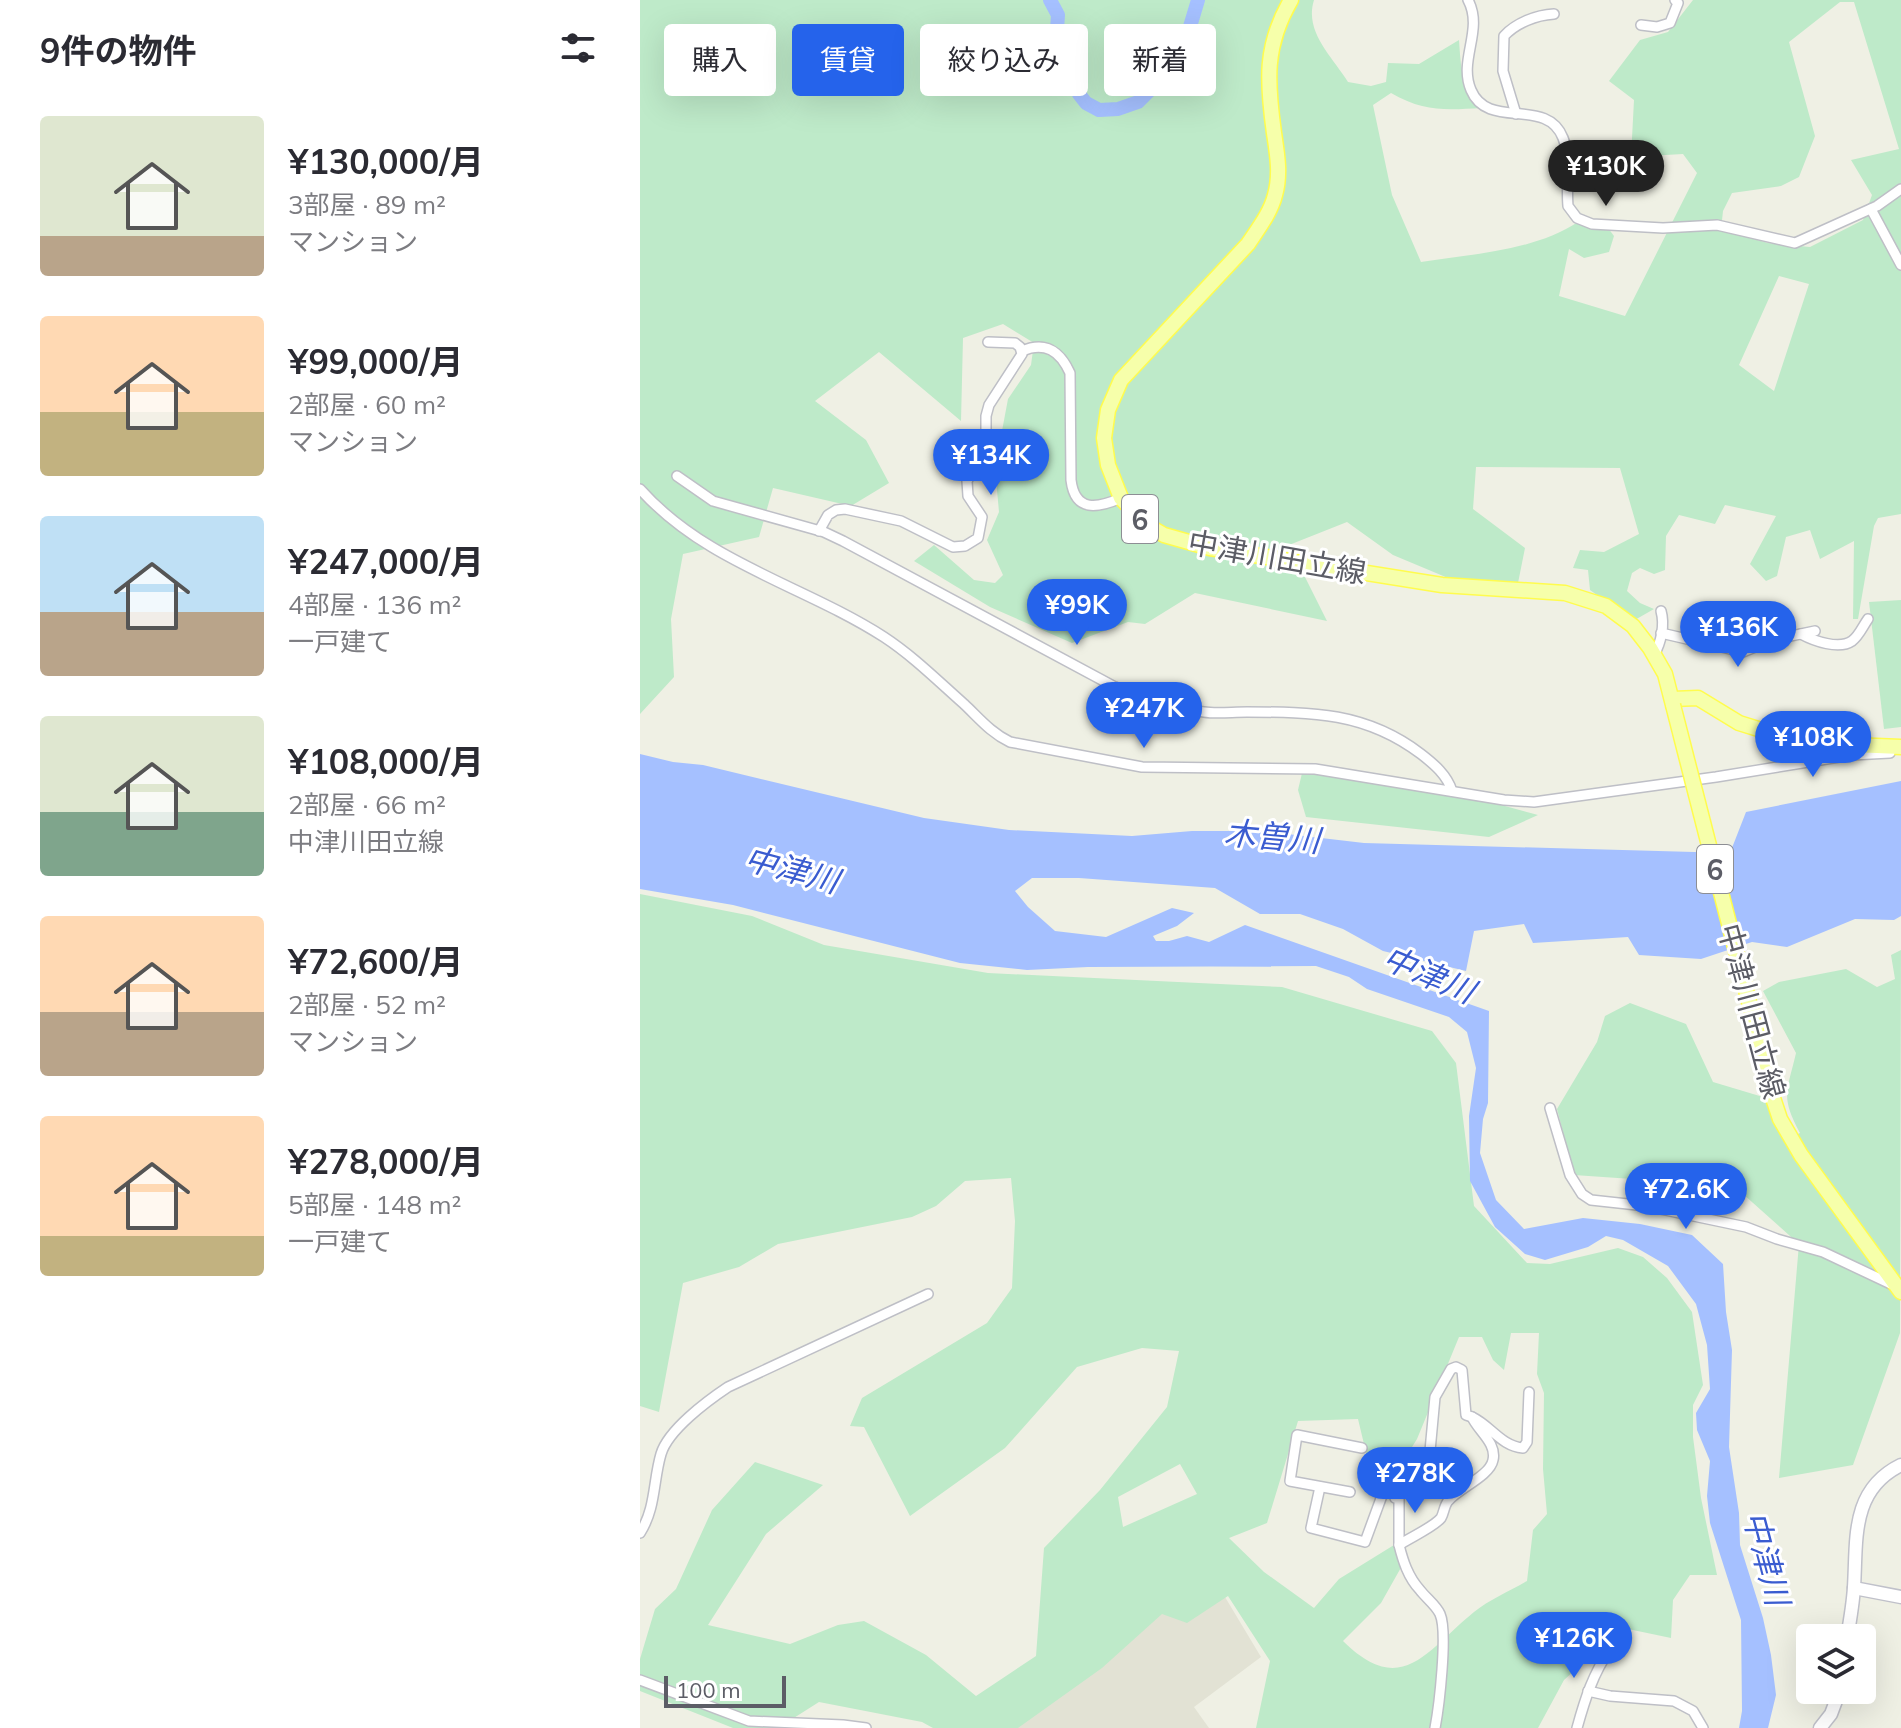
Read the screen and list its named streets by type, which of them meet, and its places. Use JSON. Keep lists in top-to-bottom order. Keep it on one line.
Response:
{"streets":{"main road":["6","中津川田立線"]},"water":["木曽川","中津川"],"scale_bar":"100 m","page":{"heading":"9件の物件","chip":["購入","賃貸","絞り込み","新着"],"list":[{"name":"¥130,000/月","note":"3部屋 · 89 m² · マンション"},{"name":"¥99,000/月","note":"2部屋 · 60 m² · マンション"},{"name":"¥247,000/月","note":"4部屋 · 136 m² · 一戸建て"},{"name":"¥108,000/月","note":"2部屋 · 66 m² · 中津川田立線"},{"name":"¥72,600/月","note":"2部屋 · 52 m² · マンション"},{"name":"¥278,000/月","note":"5部屋 · 148 m² · 一戸建て"}],"price":["¥130K","¥134K","¥99K","¥136K","¥247K","¥108K","¥72.6K","¥278K","¥126K"],"scale":"100 m"}}
